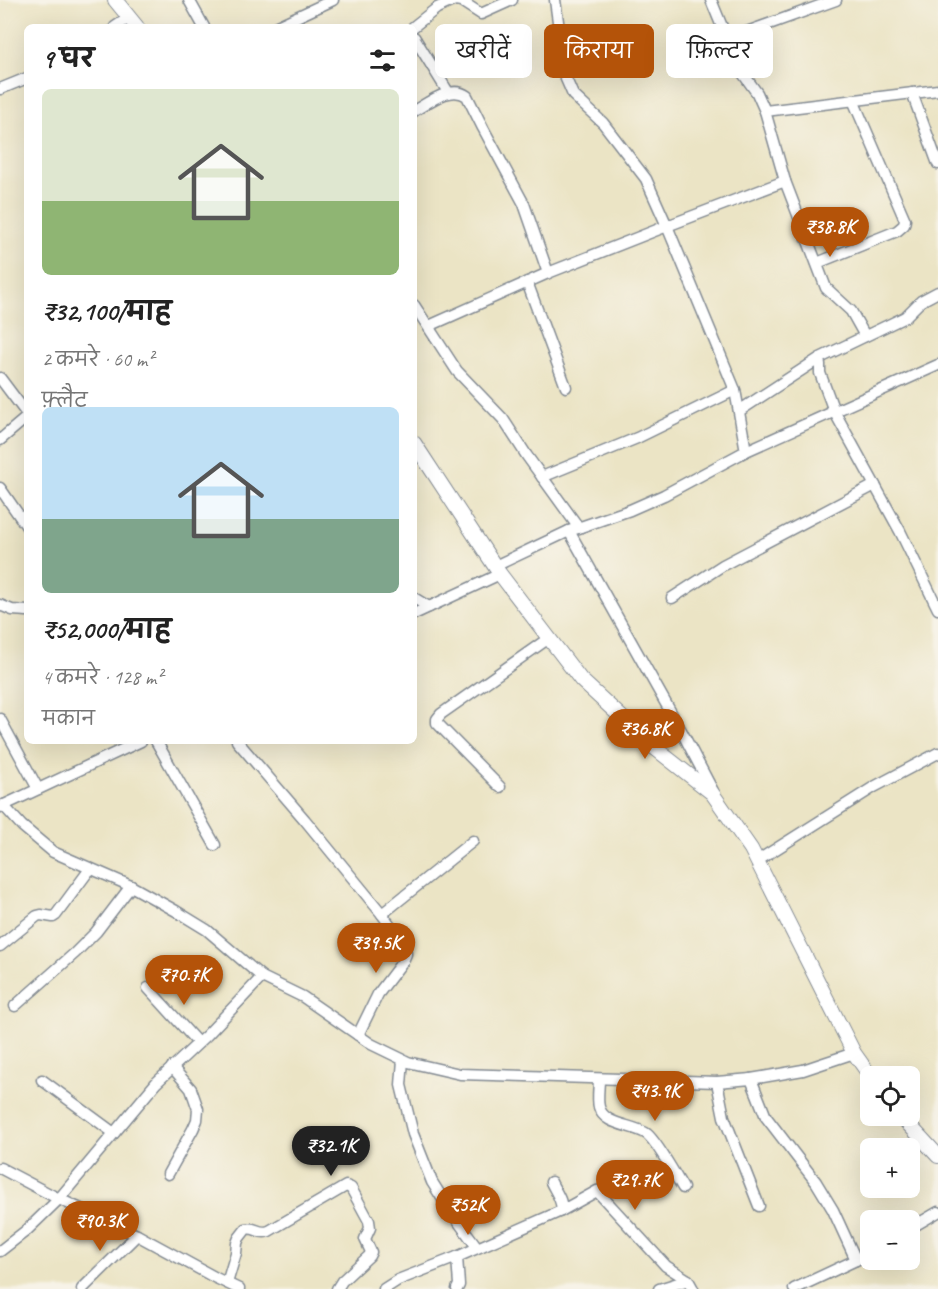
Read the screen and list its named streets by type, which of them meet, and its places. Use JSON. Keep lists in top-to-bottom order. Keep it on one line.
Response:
{"page":{"chip":["खरीदें","किराया","फ़िल्टर"],"heading":"9 घर","list":[{"name":"₹32,100/माह","note":"2 कमरे · 60 m² · फ़्लैट"},{"name":"₹52,000/माह","note":"4 कमरे · 128 m² · मकान"}],"price":["₹38.8K","₹36.8K","₹39.5K","₹70.7K","₹43.9K","₹32.1K","₹29.7K","₹52K","₹90.3K"],"map_buttons":["+","−"]}}
